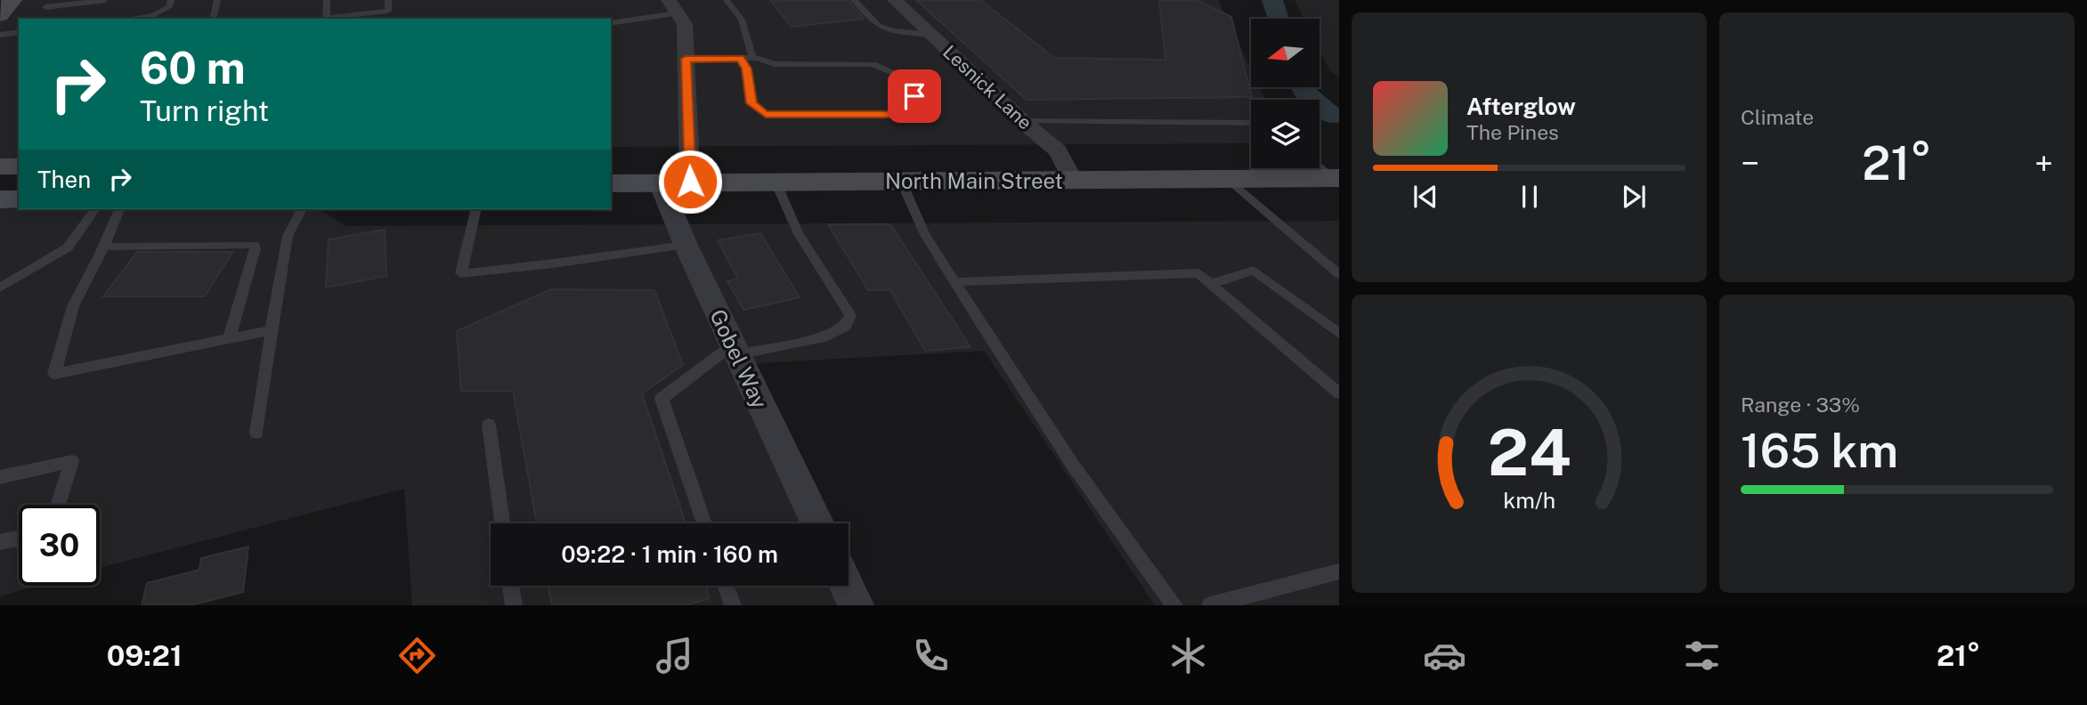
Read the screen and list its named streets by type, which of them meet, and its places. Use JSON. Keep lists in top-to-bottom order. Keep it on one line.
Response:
{"streets":{"main road":["North Main Street"],"street":["Lesnick Lane","Gobel Way"]},"crossings":[["Lesnick Lane","North Main Street"],["North Main Street","Gobel Way"]],"north":"left","page":{"tile":["Climate",["Range · 33%","165 km"]],"turn":["60 m","Turn right"],"song":["Afterglow","The Pines"],"heat":["−","21°","+"],"then":"Then","limit":"30","trip":"09:22 · 1 min · 160 m","tabs":["09:21","21°"],"gauge":["24","km/h"]}}
